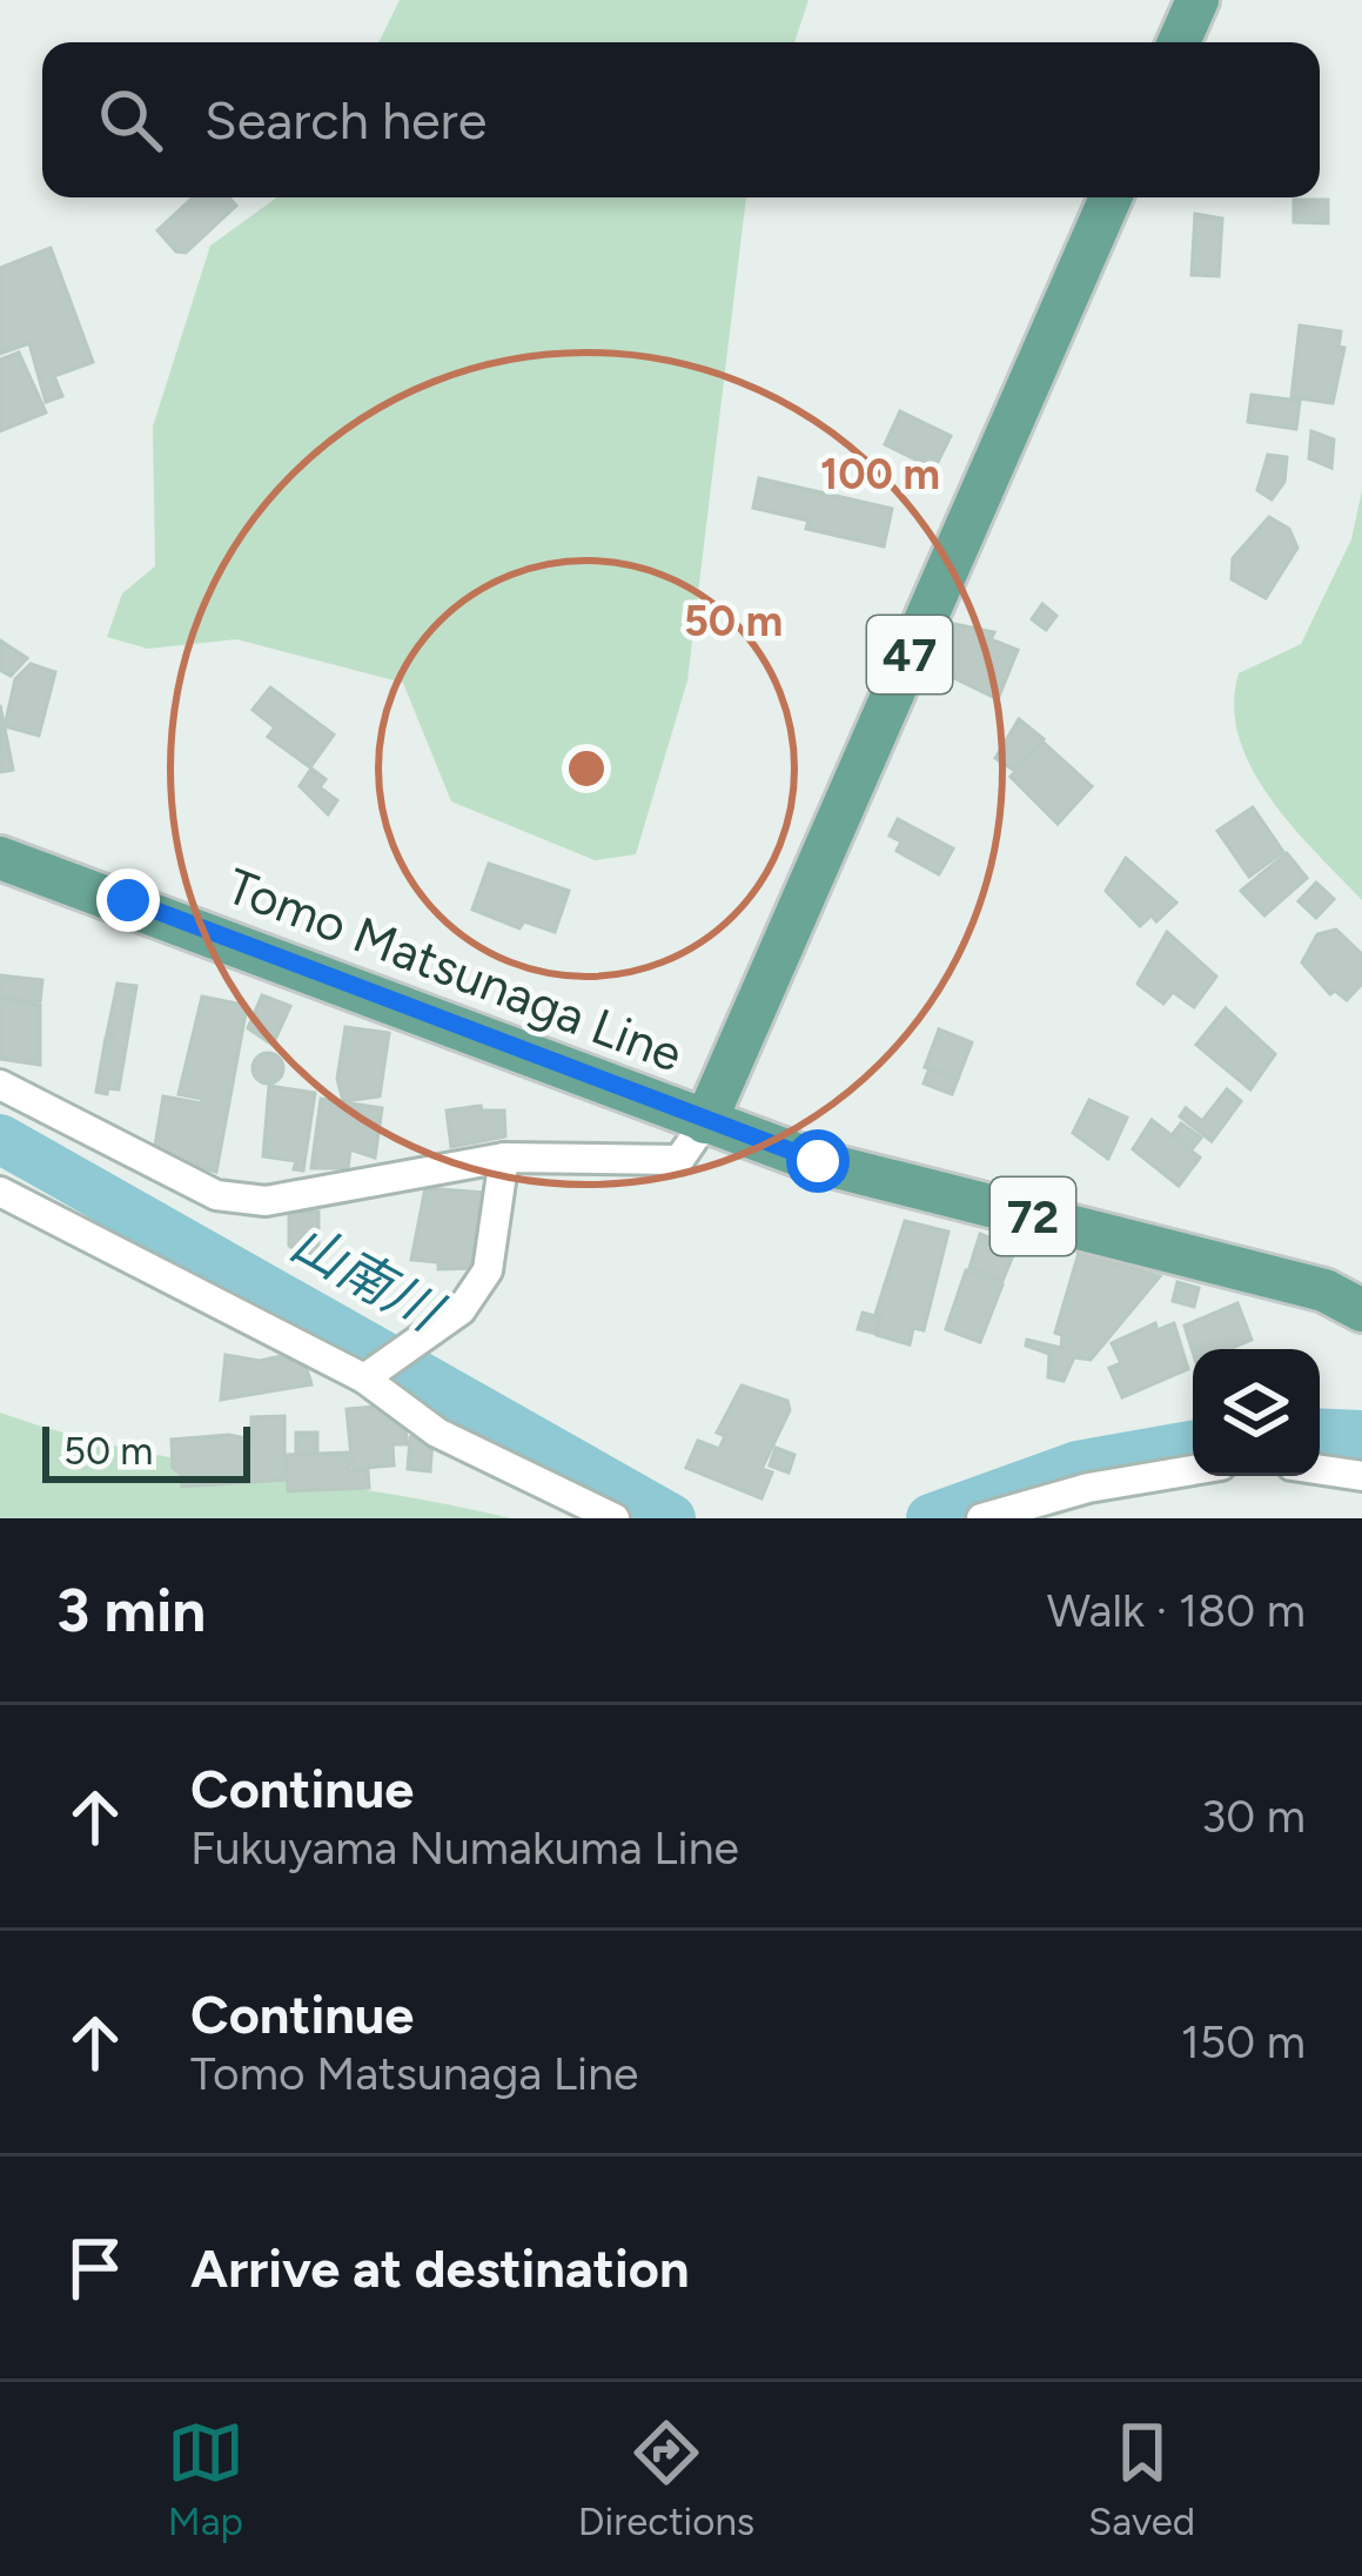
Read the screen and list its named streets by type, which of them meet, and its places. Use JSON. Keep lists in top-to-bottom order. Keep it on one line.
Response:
{"streets":{"main road":["47","Tomo Matsunaga Line","72"]},"crossings":[["Tomo Matsunaga Line","72"]],"water":["山南川"],"scale_bar":"50 m","page":{"search":"Search here","scale":"50 m","heading":["3 min","Walk · 180 m"],"list":[["Continue","Fukuyama Numakuma Line","30 m"],["Continue","Tomo Matsunaga Line","150 m"],"Arrive at destination"],"nav":["Map","Directions","Saved"]},"rings":["100 m","50 m"]}
